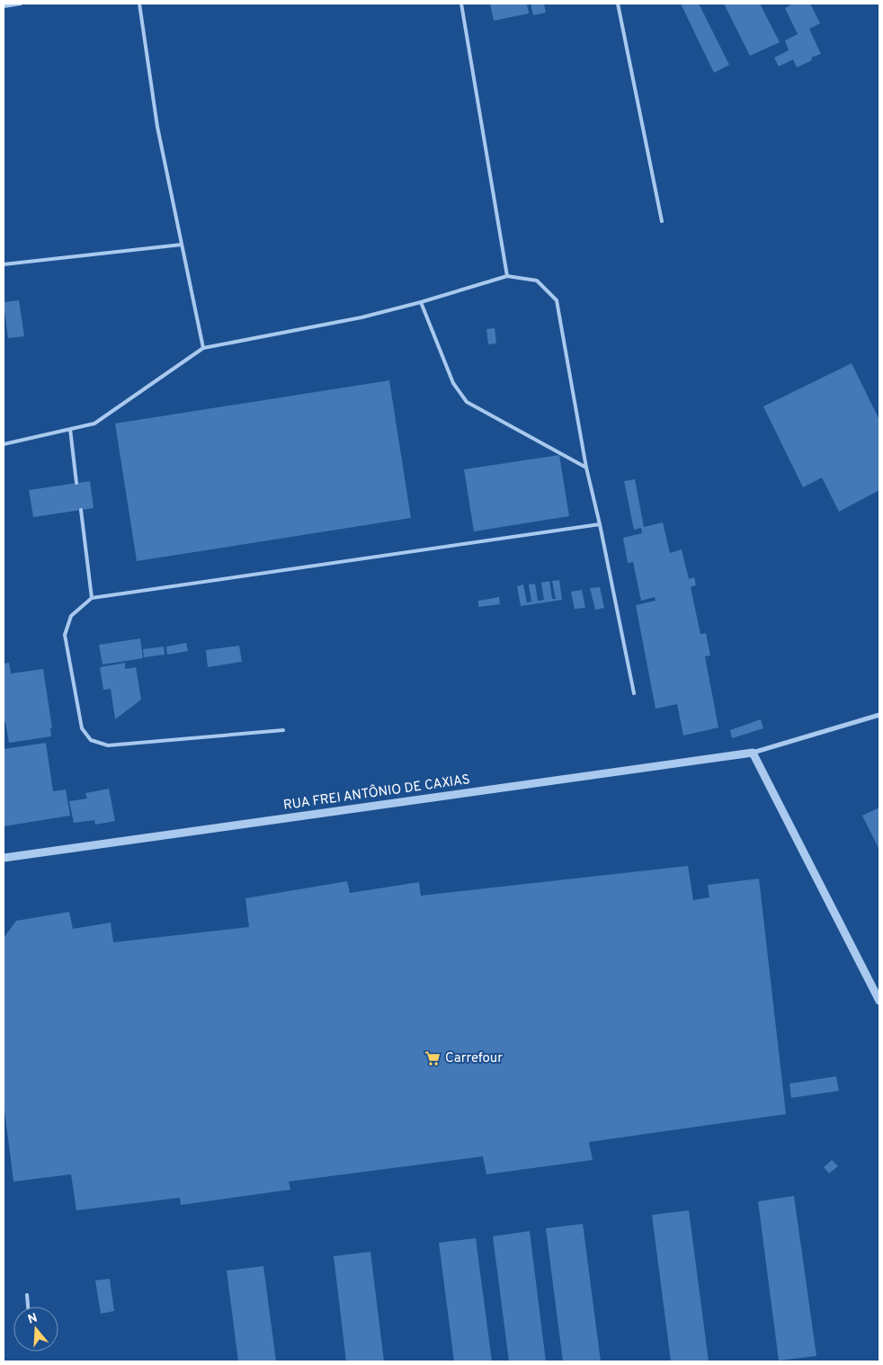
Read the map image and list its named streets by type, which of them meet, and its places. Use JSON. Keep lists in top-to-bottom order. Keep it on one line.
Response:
{"streets":{"street":["RUA FREI ANTÔNIO DE CAXIAS"]},"places":{"supermarket":["Carrefour"]},"north":"top"}
